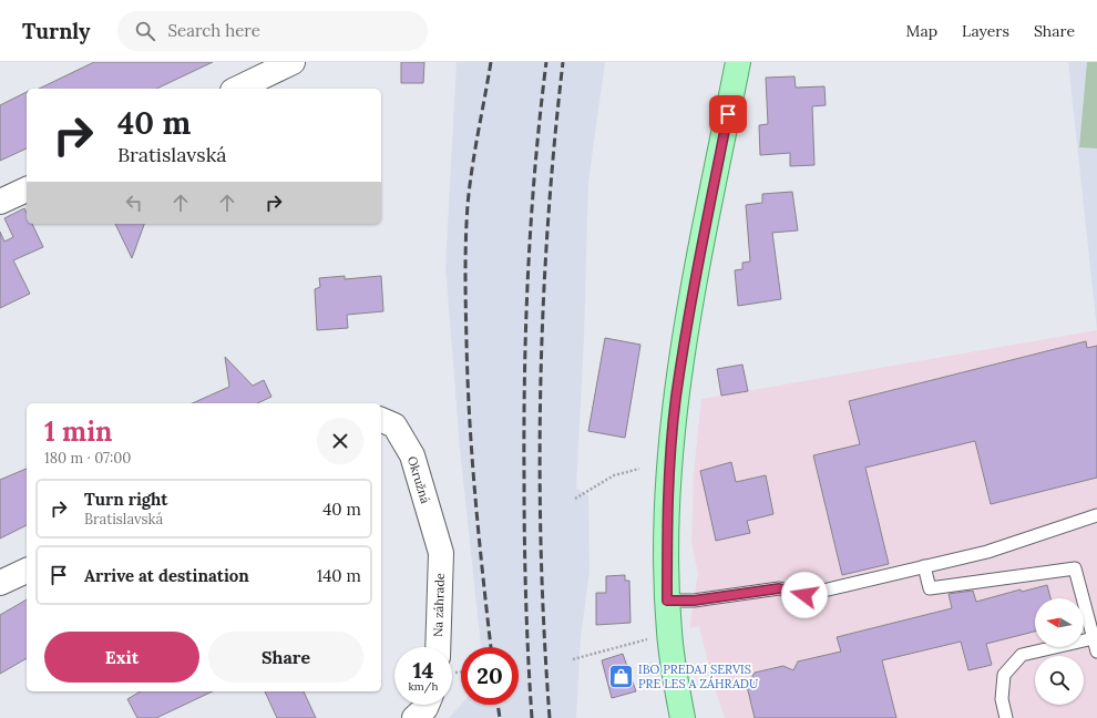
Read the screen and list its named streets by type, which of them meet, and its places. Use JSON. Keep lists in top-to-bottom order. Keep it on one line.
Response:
{"streets":{"street":["Okružná","Na záhrade"]},"crossings":[["Okružná","Na záhrade"]],"places":{"shop":["IBO PREDAJ SERVIS PRE LES A ZÁHRADU"]},"north":"left","page":{"header":"Turnly","search":"Search here","nav":["Map","Layers","Share"],"turn":["40 m","Bratislavská"],"heading":["1 min","180 m · 07:00"],"list":[{"name":"Turn right","note":"Bratislavská","value":"40 m"},{"name":"Arrive at destination","value":"140 m"}],"buttons":["Exit","Share"],"speed":"14 km/h","limit":"20"}}
